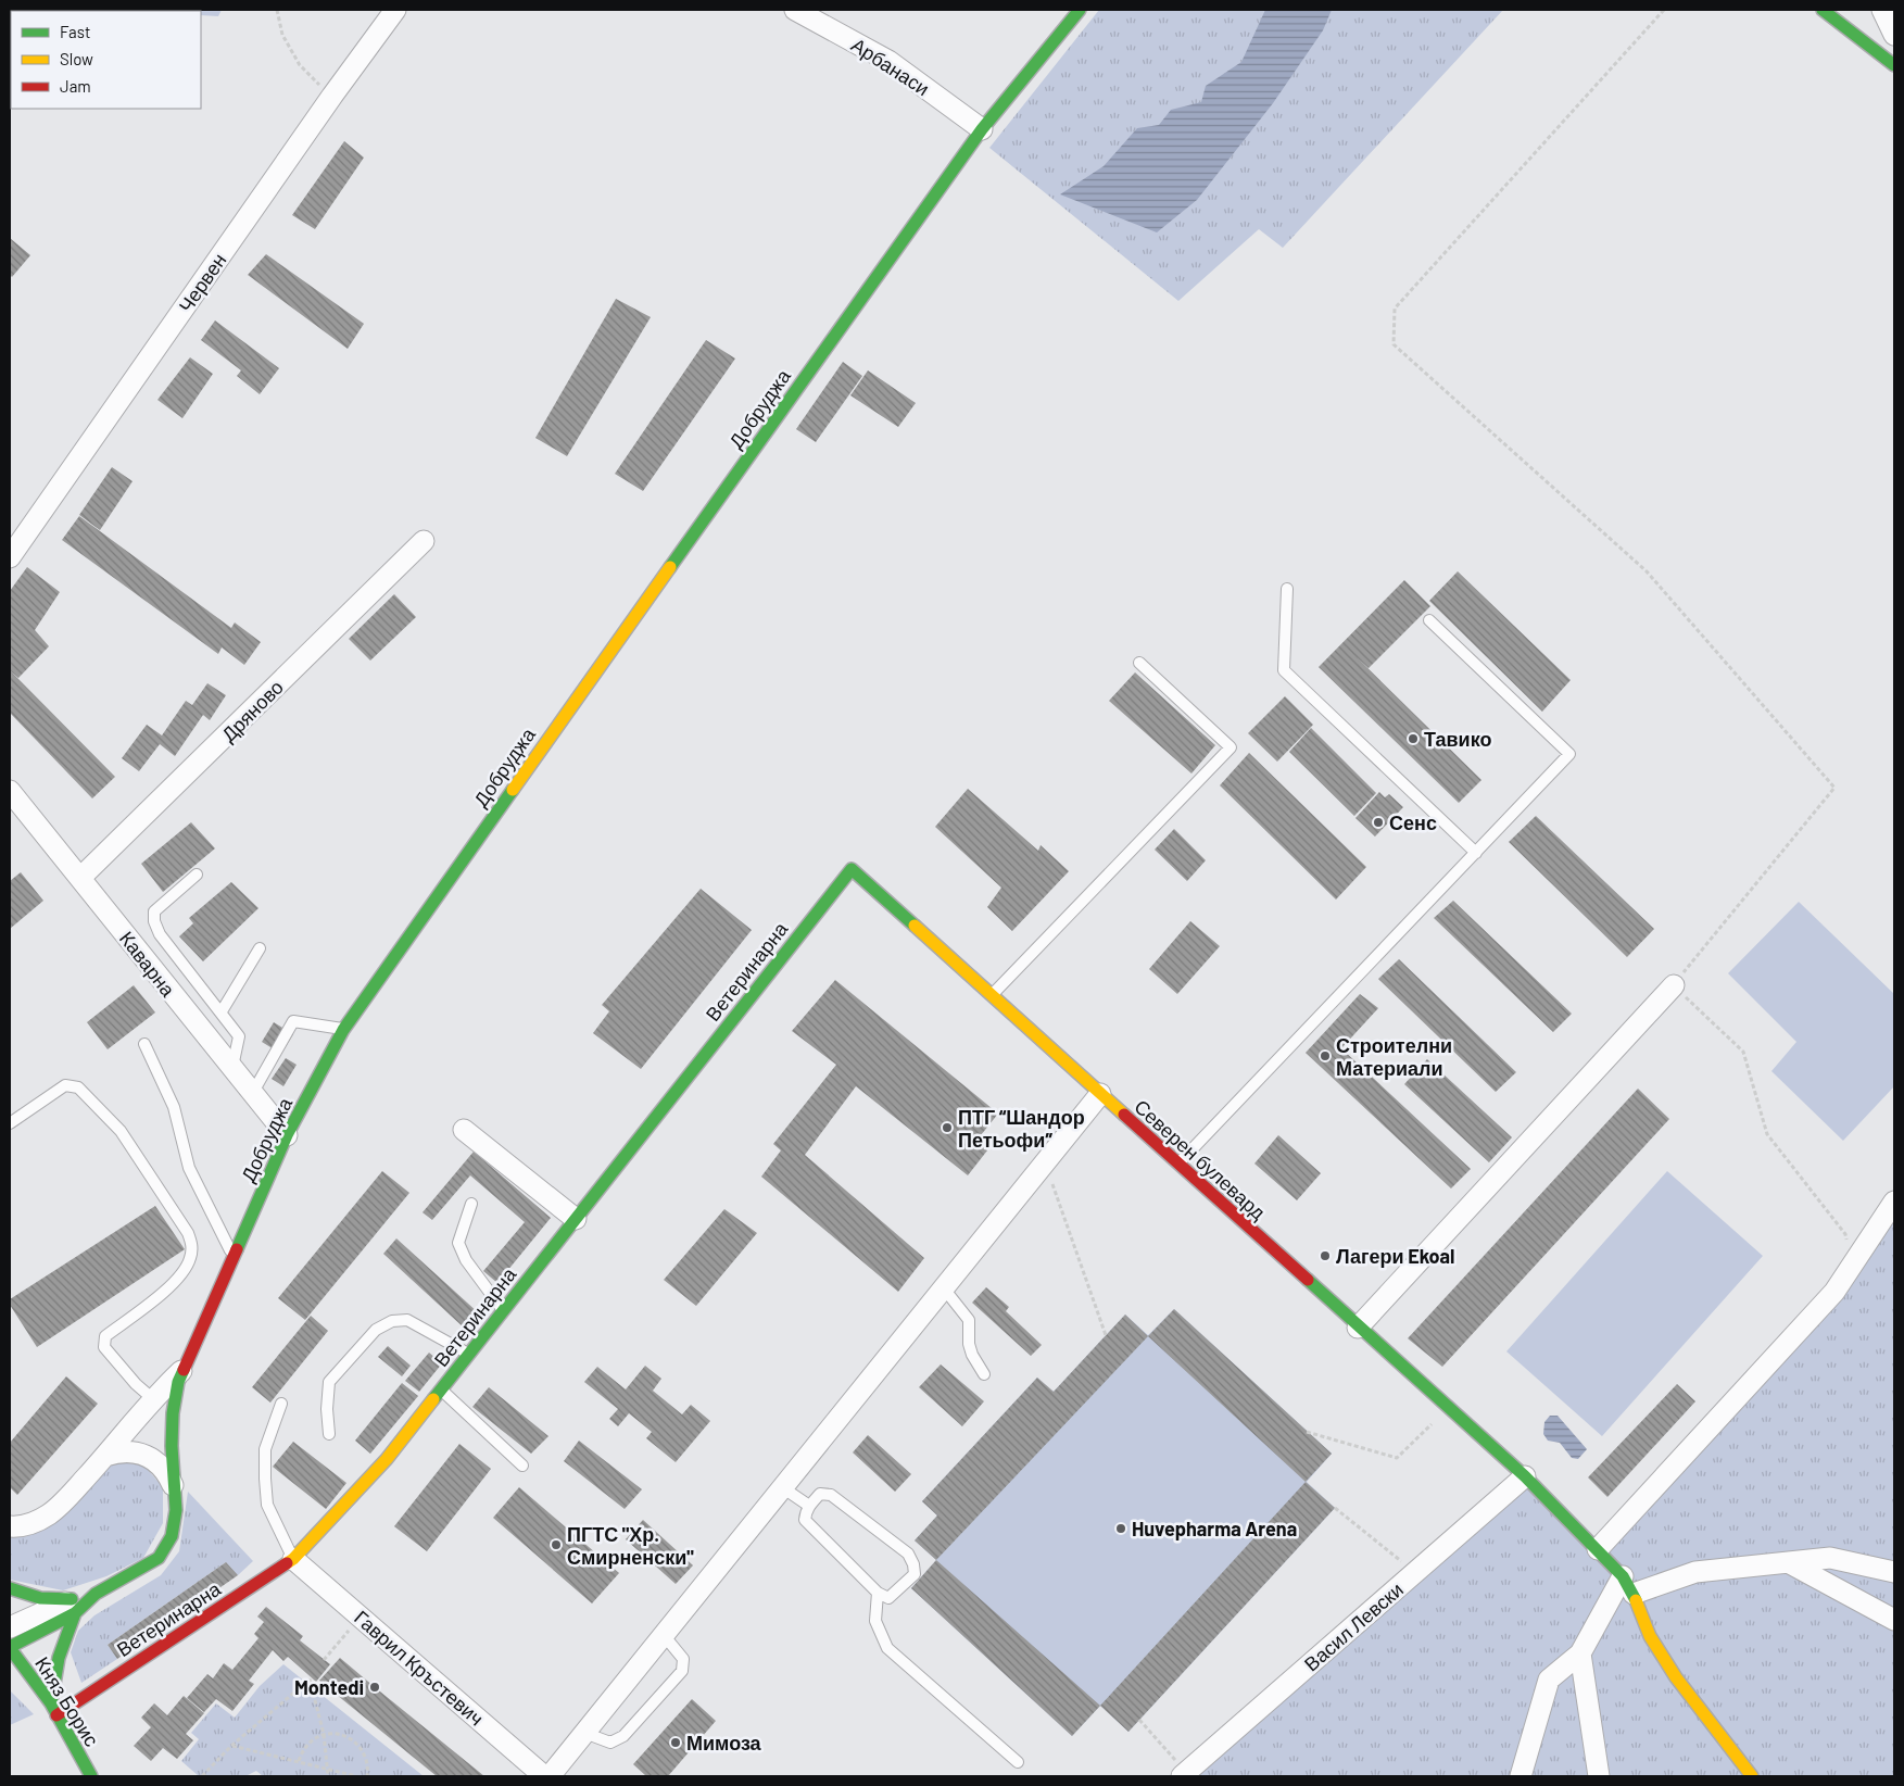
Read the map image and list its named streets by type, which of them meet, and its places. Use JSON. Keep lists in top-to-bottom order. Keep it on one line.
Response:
{"streets":{"street":["Арбанаси","Червен","Добруджа","Дряново","Каварна","Ветеринарна","Северен булевард","Васил Левски","Гаврил Кръстевич","Княз Борис"]},"crossings":[["Арбанаси","Добруджа"],["Добруджа","Каварна"],["Дряново","Каварна"],["Ветеринарна","Северен булевард"],["Ветеринарна","Гаврил Кръстевич"],["Ветеринарна","Княз Борис"],["Северен булевард","Васил Левски"]],"places":["Тавико","Сенс","Строителни Материали","ПТГ “Шандор Петьофи”","Лагери Ekoal","Huvepharma Arena","ПГТС \"Хр. Смирненски\"","Montedi","Мимоза"],"legend":["Fast","Slow","Jam"]}
